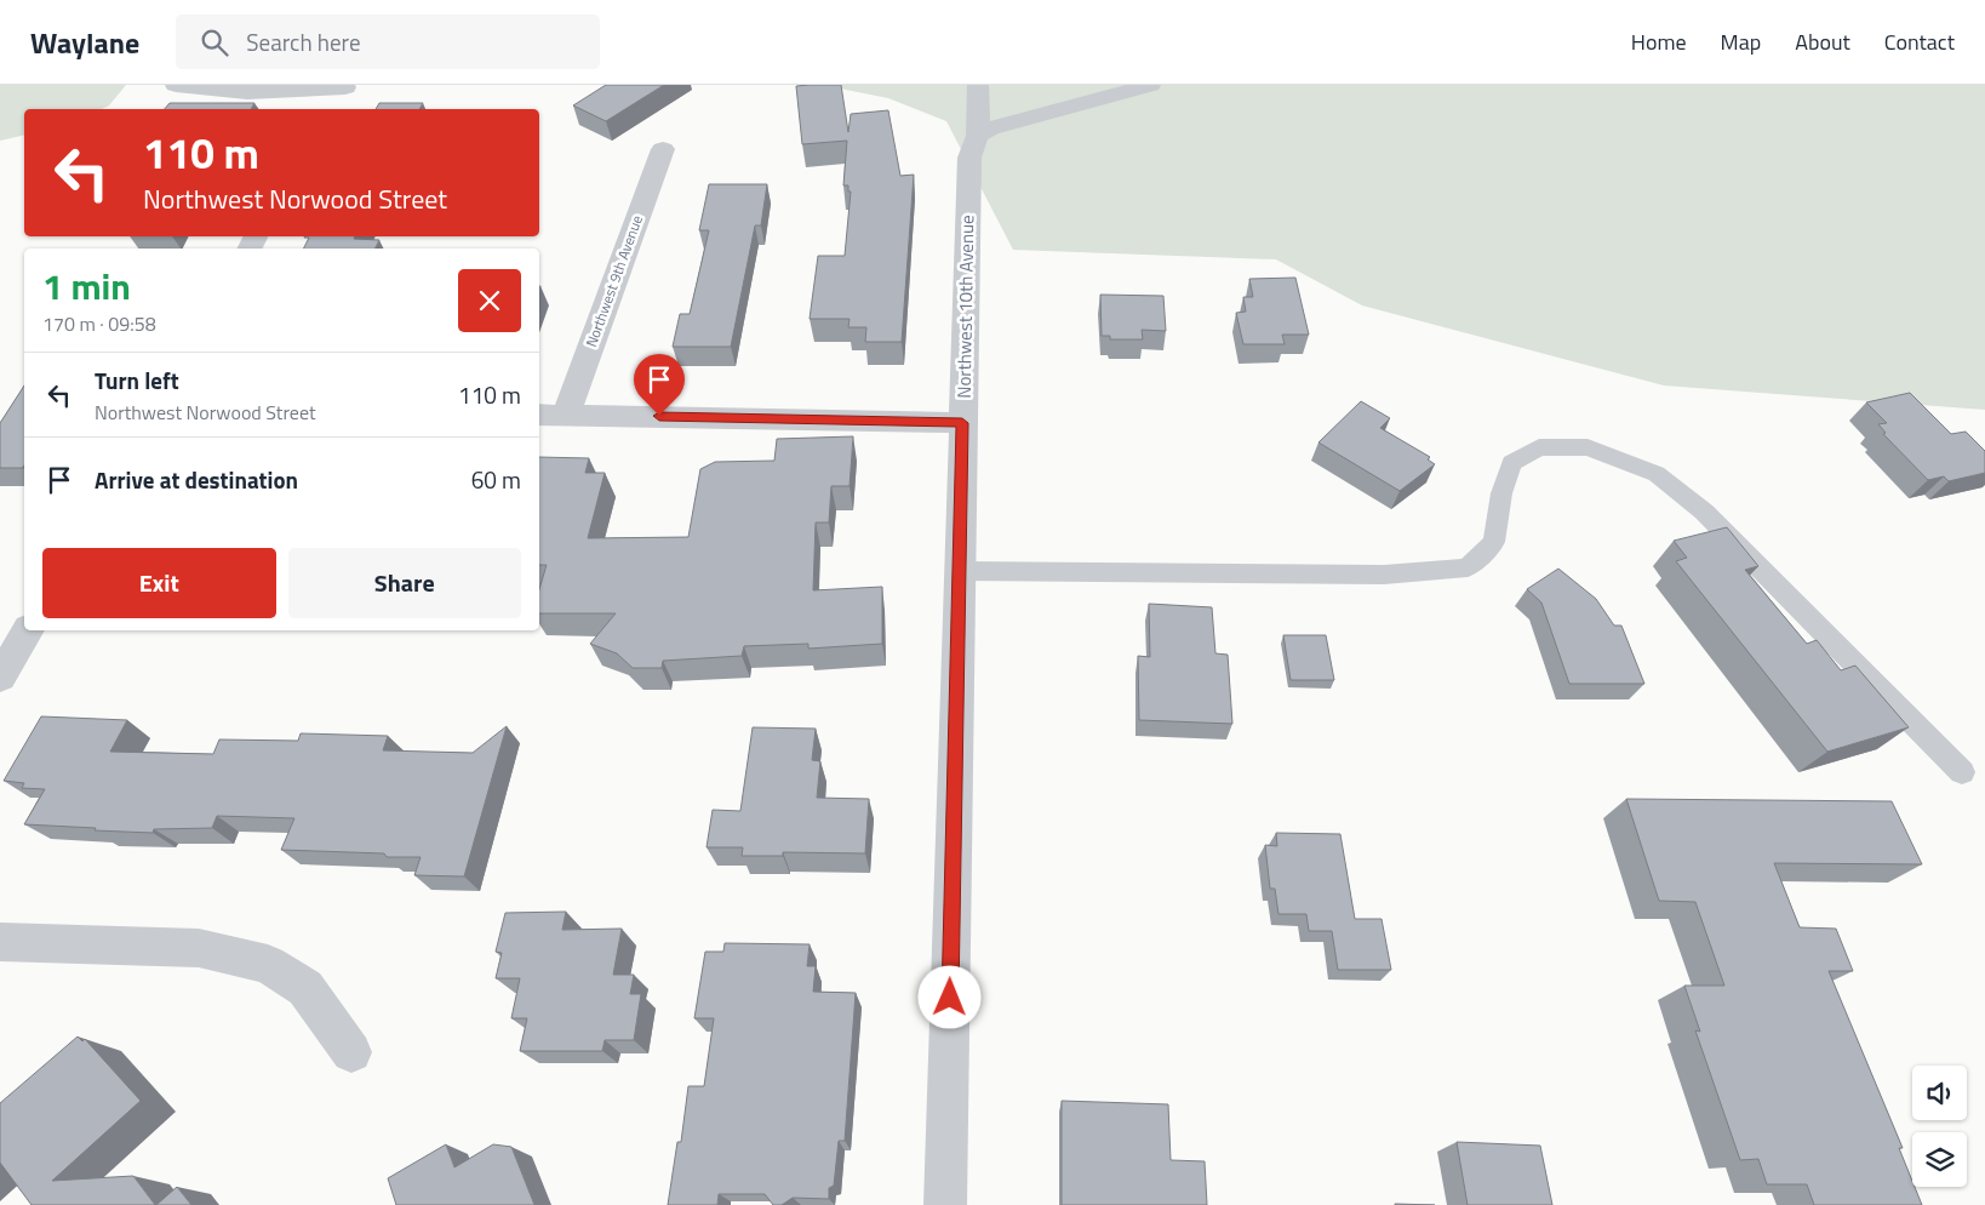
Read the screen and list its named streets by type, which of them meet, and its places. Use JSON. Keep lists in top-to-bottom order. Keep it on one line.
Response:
{"streets":{"street":["Northwest 9th Avenue","Northwest 10th Avenue"]},"page":{"header":"Waylane","search":"Search here","nav":["Home","Map","About","Contact"],"turn":["110 m","Northwest Norwood Street"],"heading":["1 min","170 m · 09:58"],"list":[{"name":"Turn left","note":"Northwest Norwood Street","value":"110 m"},{"name":"Arrive at destination","value":"60 m"}],"buttons":["Exit","Share"]}}
